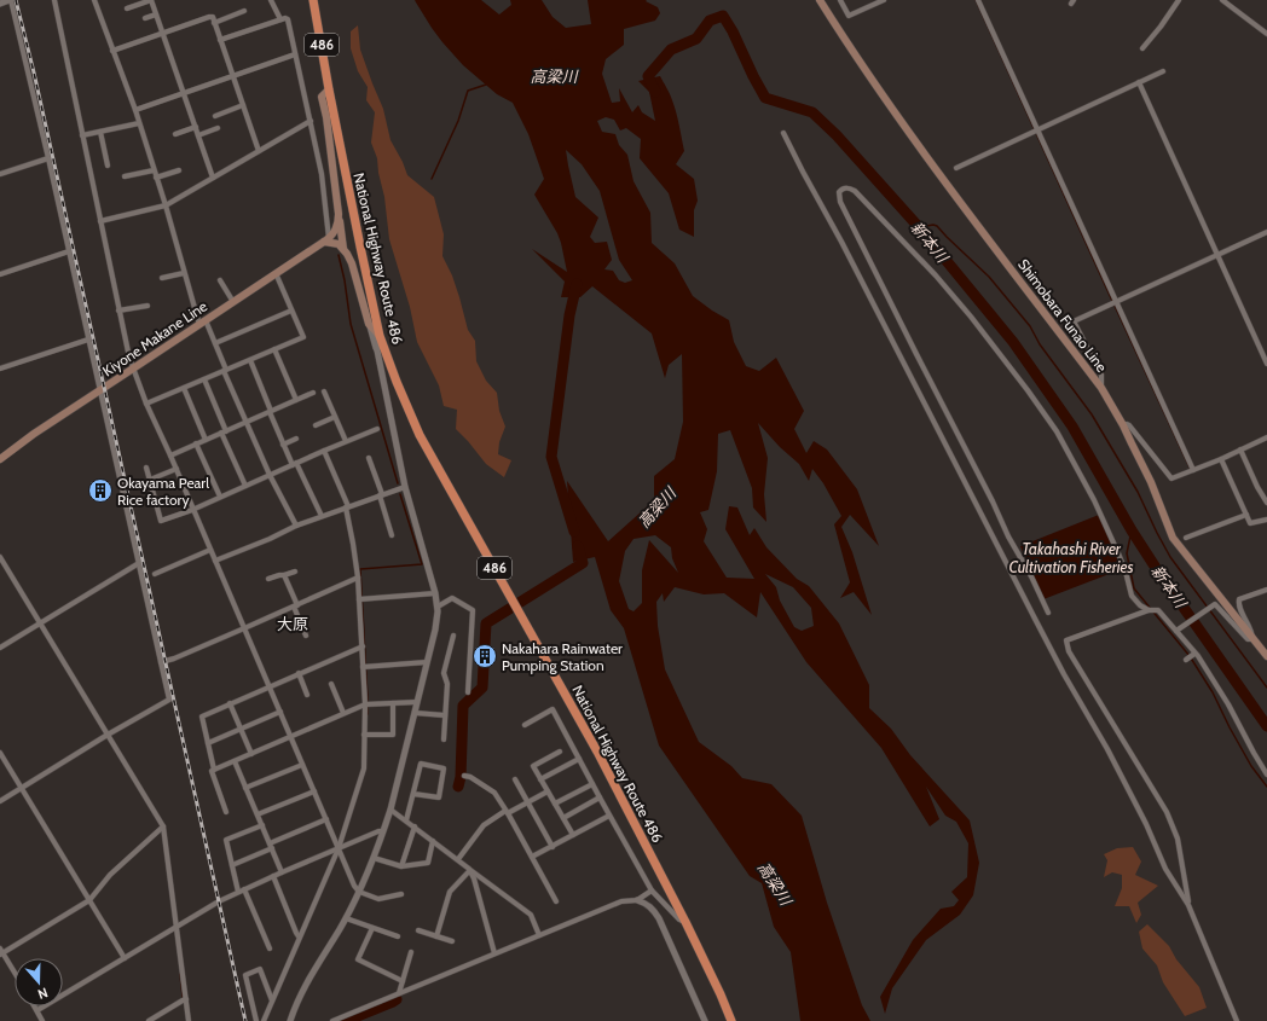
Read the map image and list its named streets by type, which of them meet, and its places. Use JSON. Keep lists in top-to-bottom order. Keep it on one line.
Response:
{"streets":{"highway":["486","National Highway Route 486"],"main road":["Shimobara Funao Line","Kiyone Makane Line"]},"districts":["大原"],"water":["高梁川","新本川","Takahashi River Cultivation Fisheries"],"places":{"building":["Okayama Pearl Rice factory","Nakahara Rainwater Pumping Station"]},"north":"bottom"}
